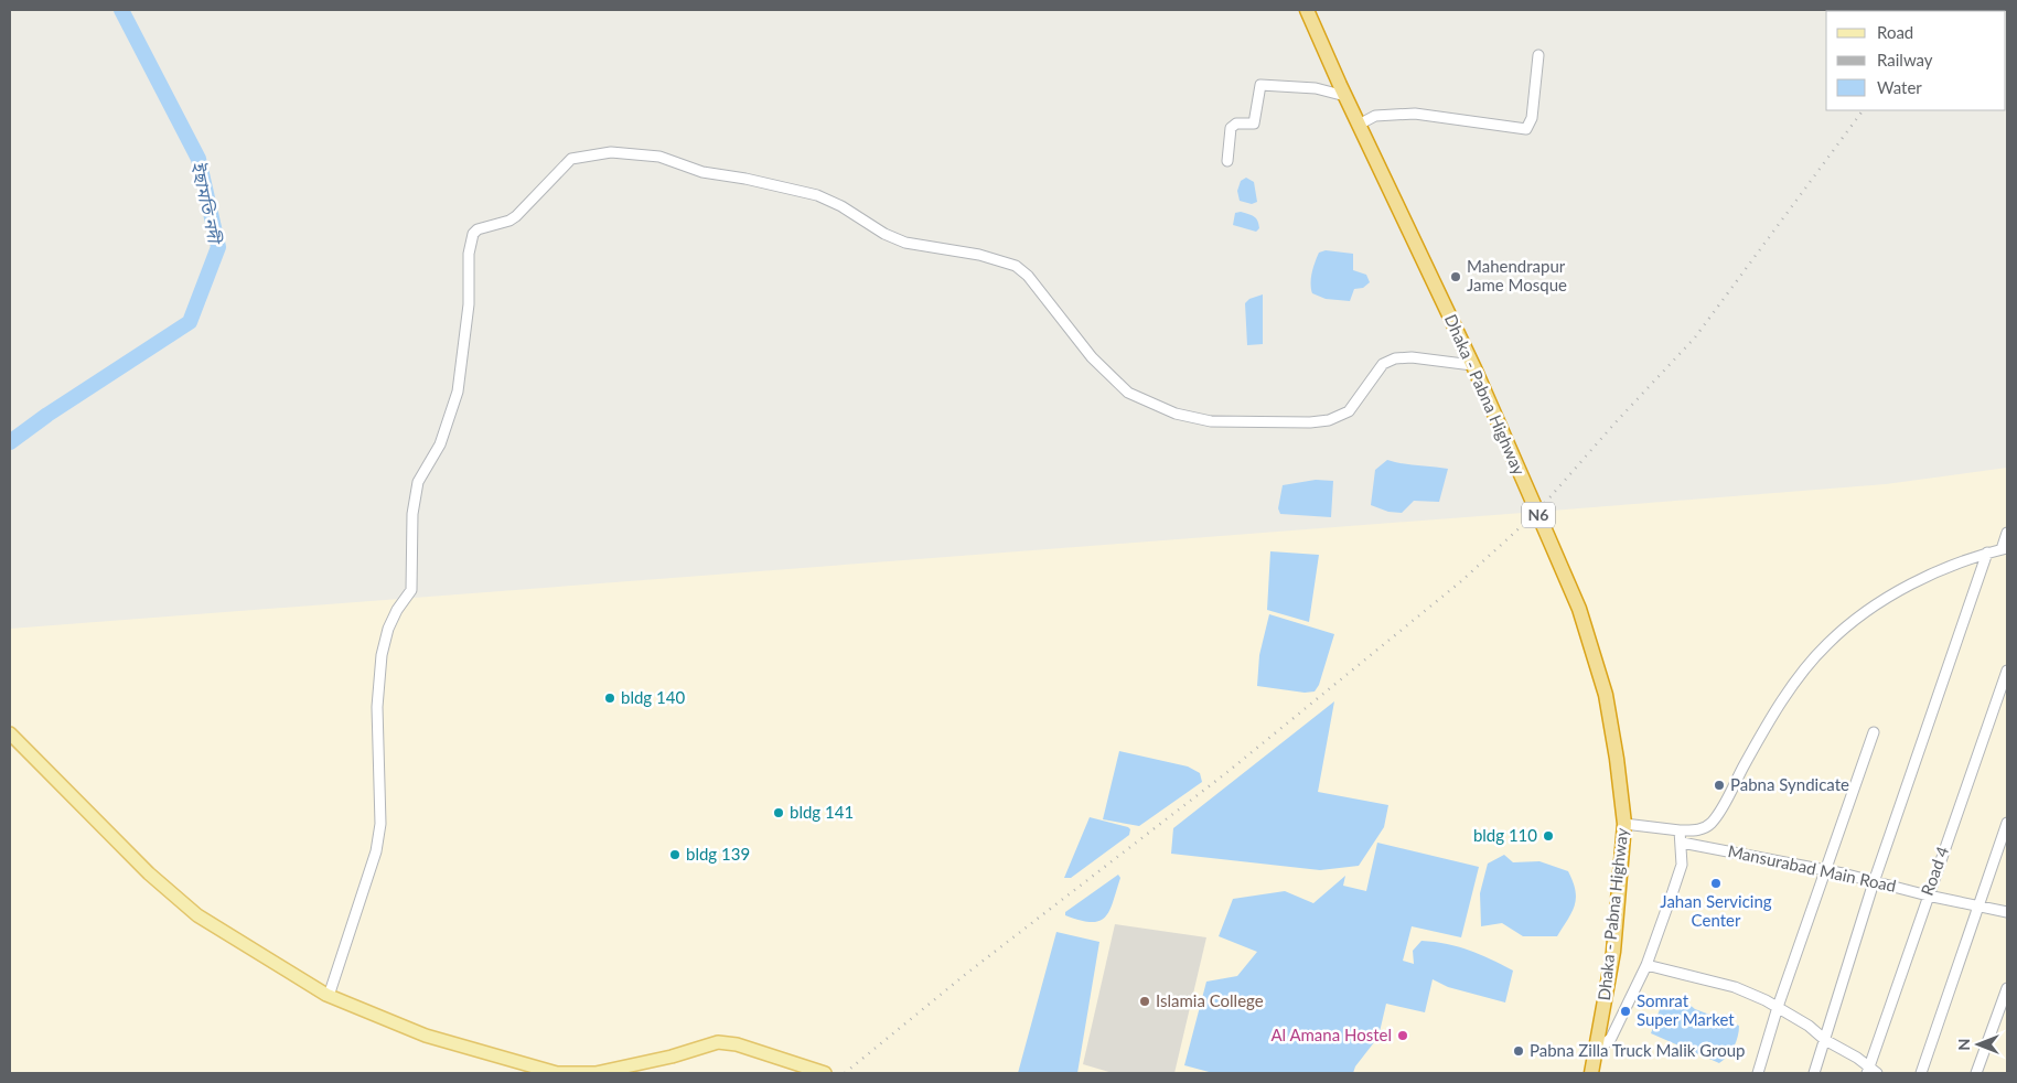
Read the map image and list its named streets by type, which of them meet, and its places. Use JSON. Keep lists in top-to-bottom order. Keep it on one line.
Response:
{"streets":{"highway":["Dhaka - Pabna Highway","N6"],"street":["Mansurabad Main Road","Road 4"]},"crossings":[["Mansurabad Main Road","Road 4"]],"water":["ইছামতি নদী"],"places":["Mahendrapur Jame Mosque","bldg 140","Pabna Syndicate","bldg 141","bldg 110","bldg 139","Jahan Servicing Center","Islamia College","Somrat Super Market","Al Amana Hostel","Pabna Zilla Truck Malik Group"],"legend":["Road","Railway","Water"],"north":"left"}
